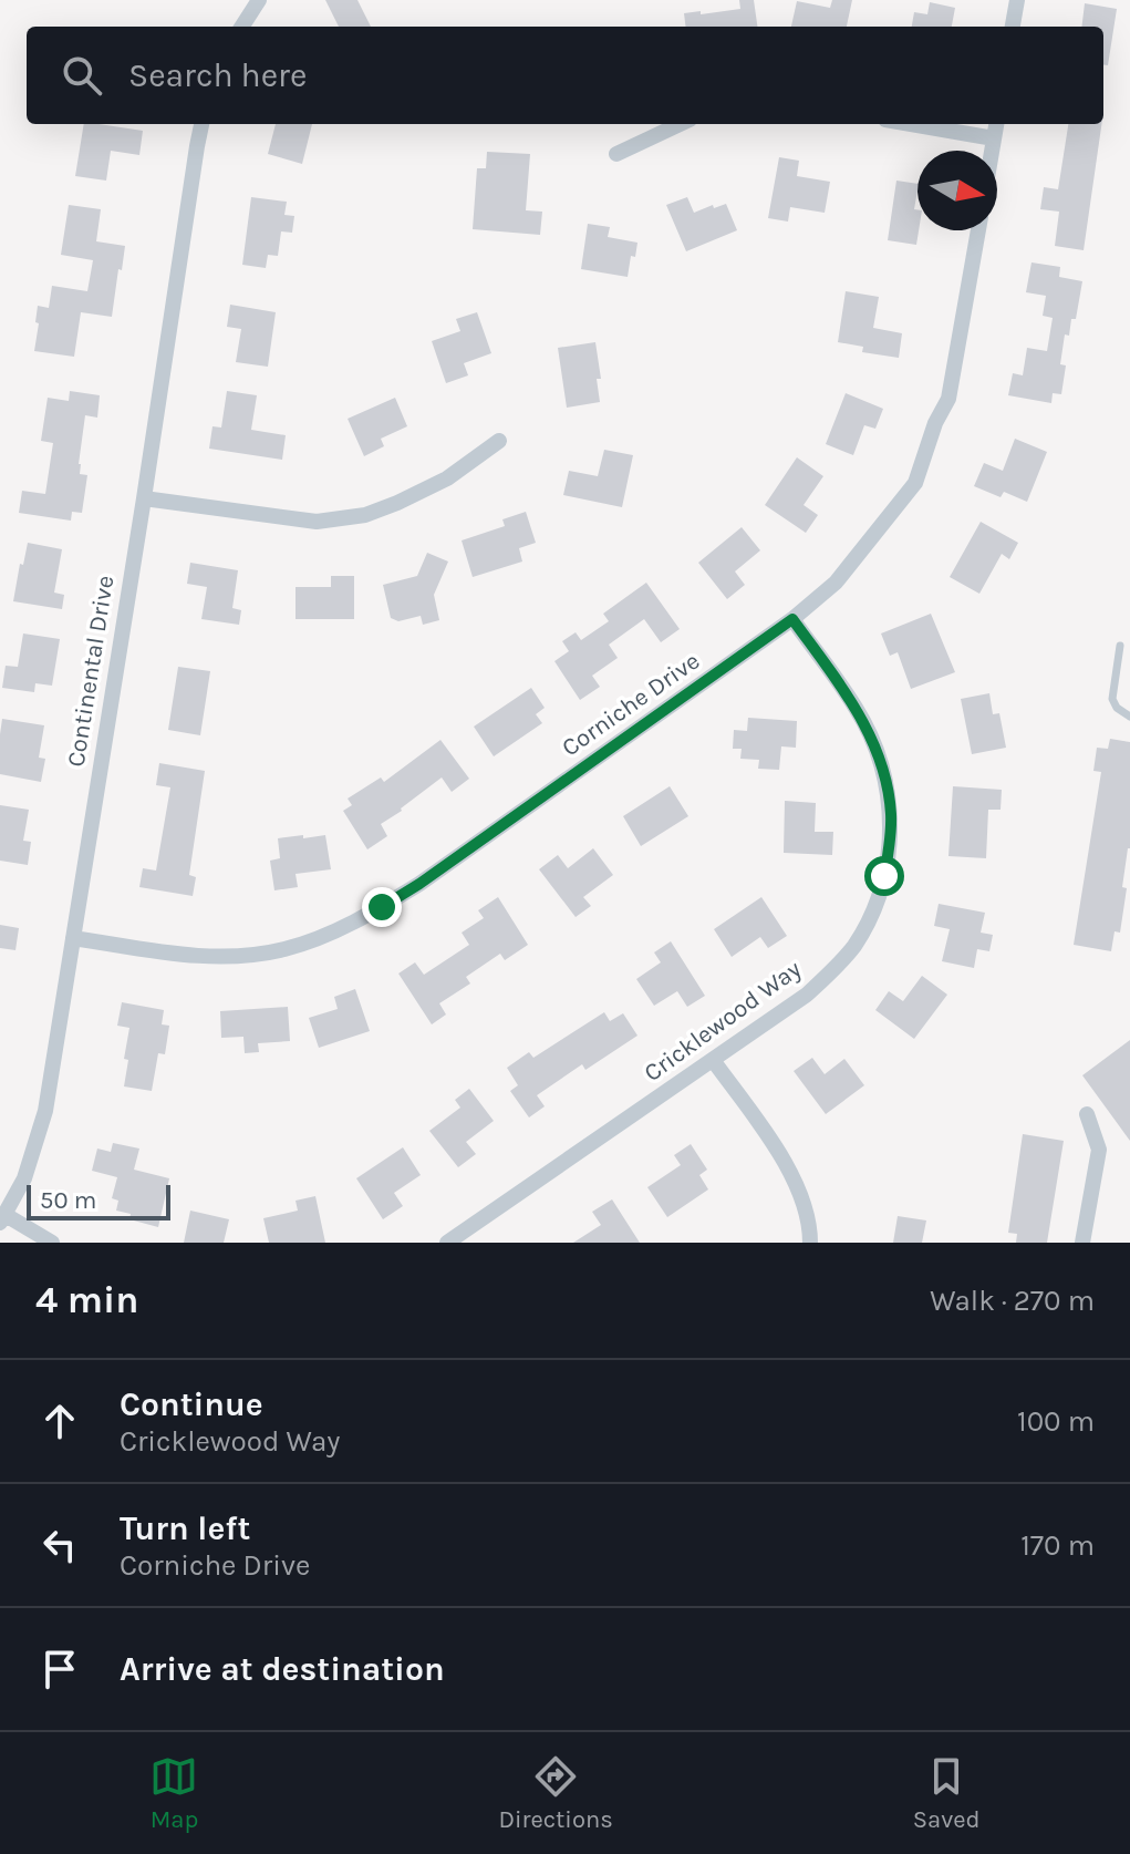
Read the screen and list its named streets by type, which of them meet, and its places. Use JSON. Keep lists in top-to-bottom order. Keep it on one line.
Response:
{"streets":{"street":["Continental Drive","Corniche Drive","Cricklewood Way"]},"crossings":[["Continental Drive","Corniche Drive"],["Corniche Drive","Cricklewood Way"]],"scale_bar":"50 m","north":"right","page":{"search":"Search here","scale":"50 m","heading":["4 min","Walk · 270 m"],"list":[["Continue","Cricklewood Way","100 m"],["Turn left","Corniche Drive","170 m"],"Arrive at destination"],"nav":["Map","Directions","Saved"]}}
